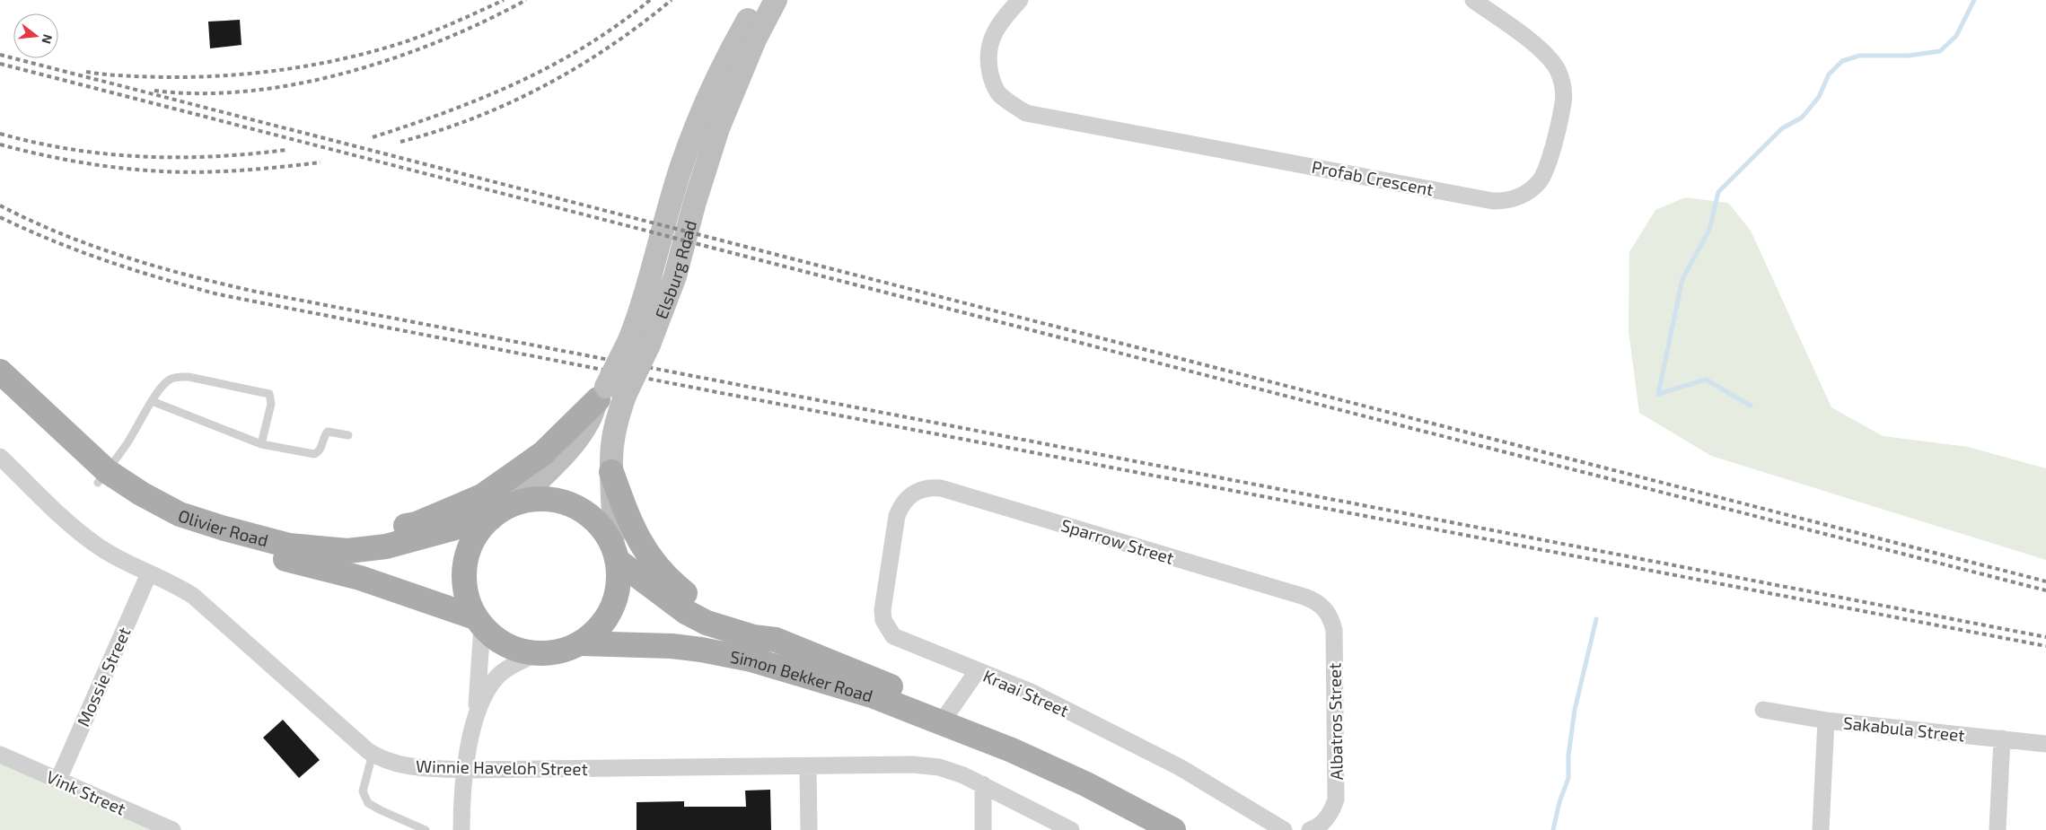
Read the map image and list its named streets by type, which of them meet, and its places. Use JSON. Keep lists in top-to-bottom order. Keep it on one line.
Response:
{"streets":{"main road":["Elsburg Road","Olivier Road","Simon Bekker Road"],"street":["Profab Crescent","Sparrow Street","Mossie Street","Kraai Street","Albatros Street","Sakabula Street","Winnie Haveloh Street","Vink Street"]},"crossings":[["Elsburg Road","Olivier Road"],["Elsburg Road","Simon Bekker Road"],["Olivier Road","Simon Bekker Road"],["Sparrow Street","Kraai Street"],["Sparrow Street","Albatros Street"],["Mossie Street","Winnie Haveloh Street"],["Mossie Street","Vink Street"]],"north":"right"}
